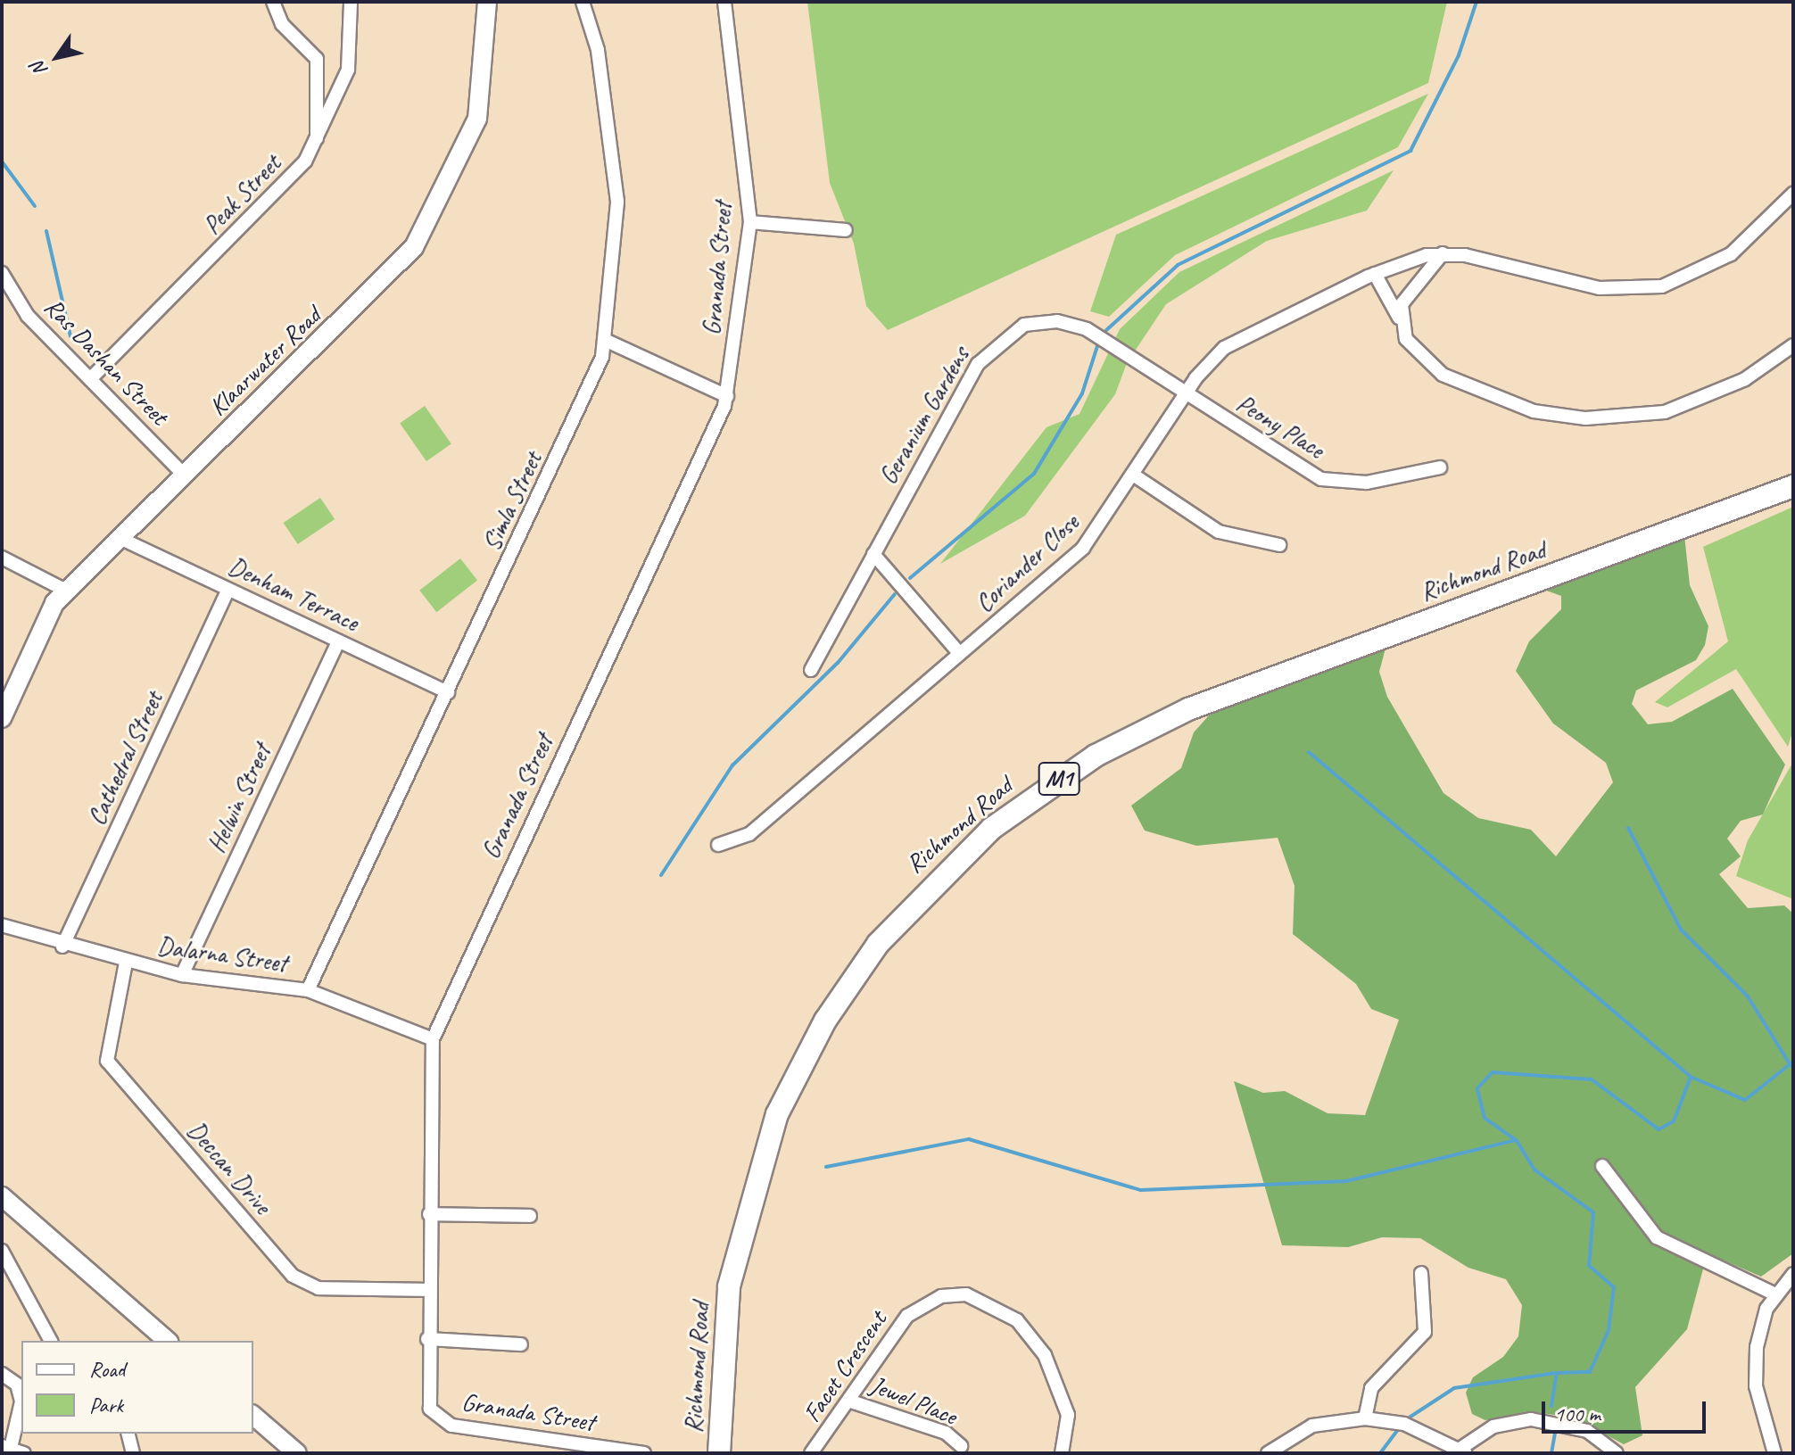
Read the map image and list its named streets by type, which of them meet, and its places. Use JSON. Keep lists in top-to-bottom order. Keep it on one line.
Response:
{"streets":{"highway":["Richmond Road","M1"],"street":["Peak Street","Granada Street","Ras Dashan Street","Klaarwater Road","Geranium Gardens","Peony Place","Simla Street","Coriander Close","Denham Terrace","Cathedral Street","Helwin Street","Dalarna Street","Deccan Drive","Facet Crescent","Jewel Place"]},"crossings":[["Peak Street","Ras Dashan Street"],["Granada Street","Dalarna Street"],["Granada Street","Deccan Drive"],["Ras Dashan Street","Klaarwater Road"],["Klaarwater Road","Denham Terrace"],["Geranium Gardens","Peony Place"],["Geranium Gardens","Coriander Close"],["Peony Place","Coriander Close"],["Simla Street","Denham Terrace"],["Simla Street","Dalarna Street"],["Denham Terrace","Cathedral Street"],["Denham Terrace","Helwin Street"],["Cathedral Street","Dalarna Street"],["Helwin Street","Dalarna Street"],["Dalarna Street","Deccan Drive"],["Facet Crescent","Jewel Place"]],"legend":["Road","Park"],"scale_bar":"100 m","north":"bottom left"}
